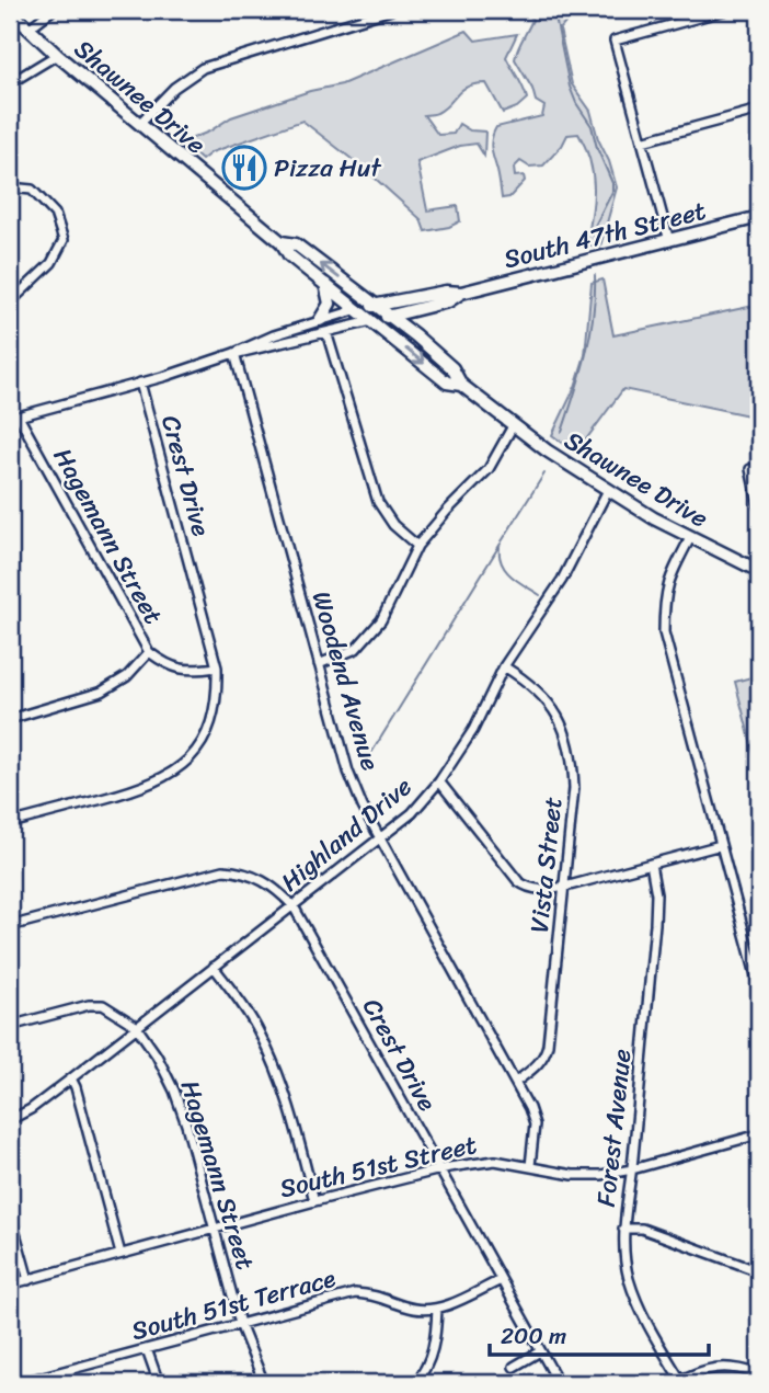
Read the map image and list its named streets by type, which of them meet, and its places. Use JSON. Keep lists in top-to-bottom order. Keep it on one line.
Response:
{"streets":{"main road":["Shawnee Drive","South 47th Street"],"street":["Crest Drive","Hagemann Street","Woodend Avenue","Highland Drive","Vista Street","Forest Avenue","South 51st Street","South 51st Terrace"]},"crossings":[["Shawnee Drive","South 47th Street"],["Shawnee Drive","Highland Drive"],["South 47th Street","Crest Drive"],["South 47th Street","Hagemann Street"],["South 47th Street","Woodend Avenue"],["Crest Drive","Hagemann Street"],["Crest Drive","Highland Drive"],["Crest Drive","South 51st Street"],["Hagemann Street","Highland Drive"],["Hagemann Street","South 51st Street"],["Hagemann Street","South 51st Terrace"],["Woodend Avenue","Highland Drive"],["Woodend Avenue","Vista Street"],["Woodend Avenue","South 51st Street"],["Highland Drive","Vista Street"],["Forest Avenue","South 51st Street"]],"places":{"restaurant":["Pizza Hut"]},"scale_bar":"200 m"}
